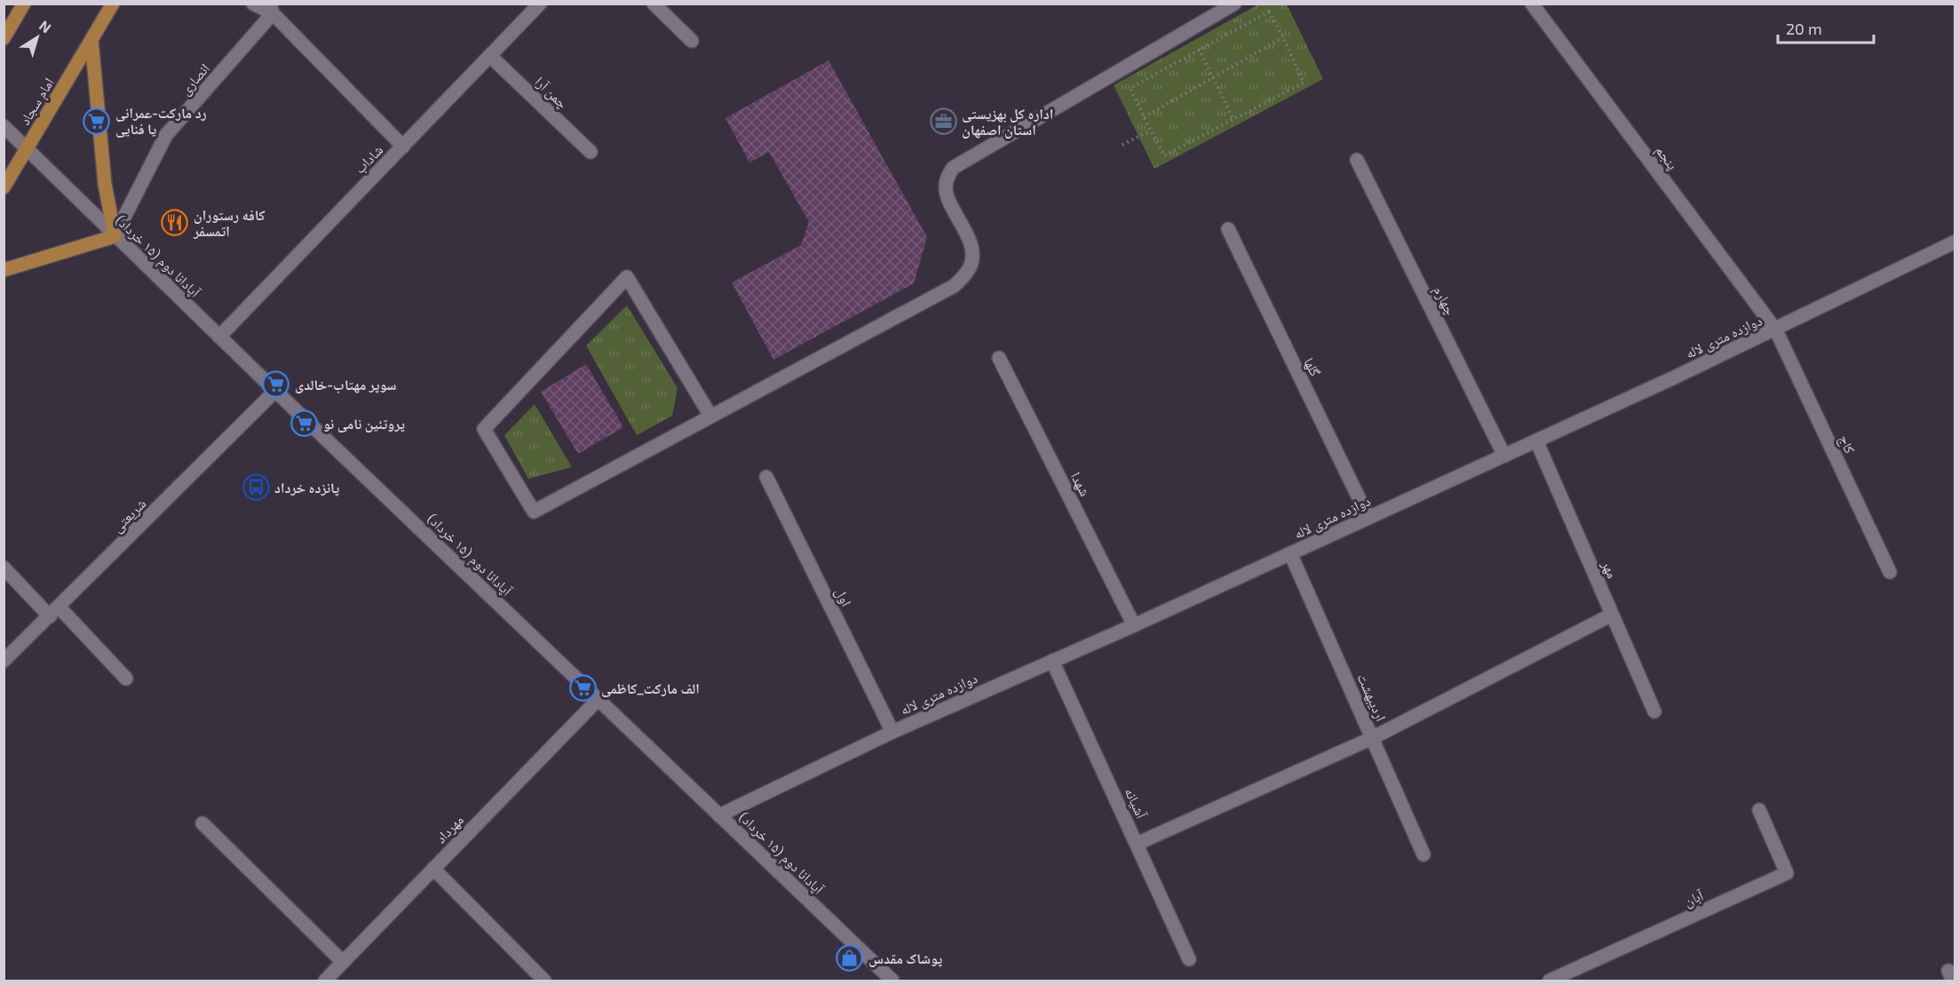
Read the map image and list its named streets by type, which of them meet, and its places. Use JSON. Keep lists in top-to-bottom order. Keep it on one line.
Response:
{"streets":{"main road":["امام سجاد"],"street":["انصاری","چمن آرا","پنجم","شاداب","آپادانا دوم (۱۵ خرداد)","چهارم","دوازده متری لاله","گلها","کاج","شهدا","شریعتی","مهر","اول","اردیبهشت","آشیانه","مهرداد","آبان"]},"crossings":[["انصاری","آپادانا دوم (۱۵ خرداد)"],["چمن آرا","شاداب"],["امام سجاد","آپادانا دوم (۱۵ خرداد)"],["پنجم","دوازده متری لاله"],["پنجم","کاج"],["شاداب","آپادانا دوم (۱۵ خرداد)"],["آپادانا دوم (۱۵ خرداد)","دوازده متری لاله"],["آپادانا دوم (۱۵ خرداد)","شریعتی"],["آپادانا دوم (۱۵ خرداد)","مهرداد"],["چهارم","دوازده متری لاله"],["دوازده متری لاله","گلها"],["دوازده متری لاله","کاج"],["دوازده متری لاله","شهدا"],["دوازده متری لاله","مهر"],["دوازده متری لاله","اول"],["دوازده متری لاله","اردیبهشت"],["دوازده متری لاله","آشیانه"]],"places":{"supermarket":["رد مارکت-عمرانی یا فنایی","سوپر مهتاب-خالدی","پروتئین نامی نو","الف مارکت_کاظمی"],"office":["اداره کل بهزیستی استان اصفهان"],"restaurant":["كافه رستوران اتمسفر"],"bus stop":["پانزده خرداد"],"shop":["پوشاک مقدس"]},"scale_bar":"20 m","north":"top right"}
